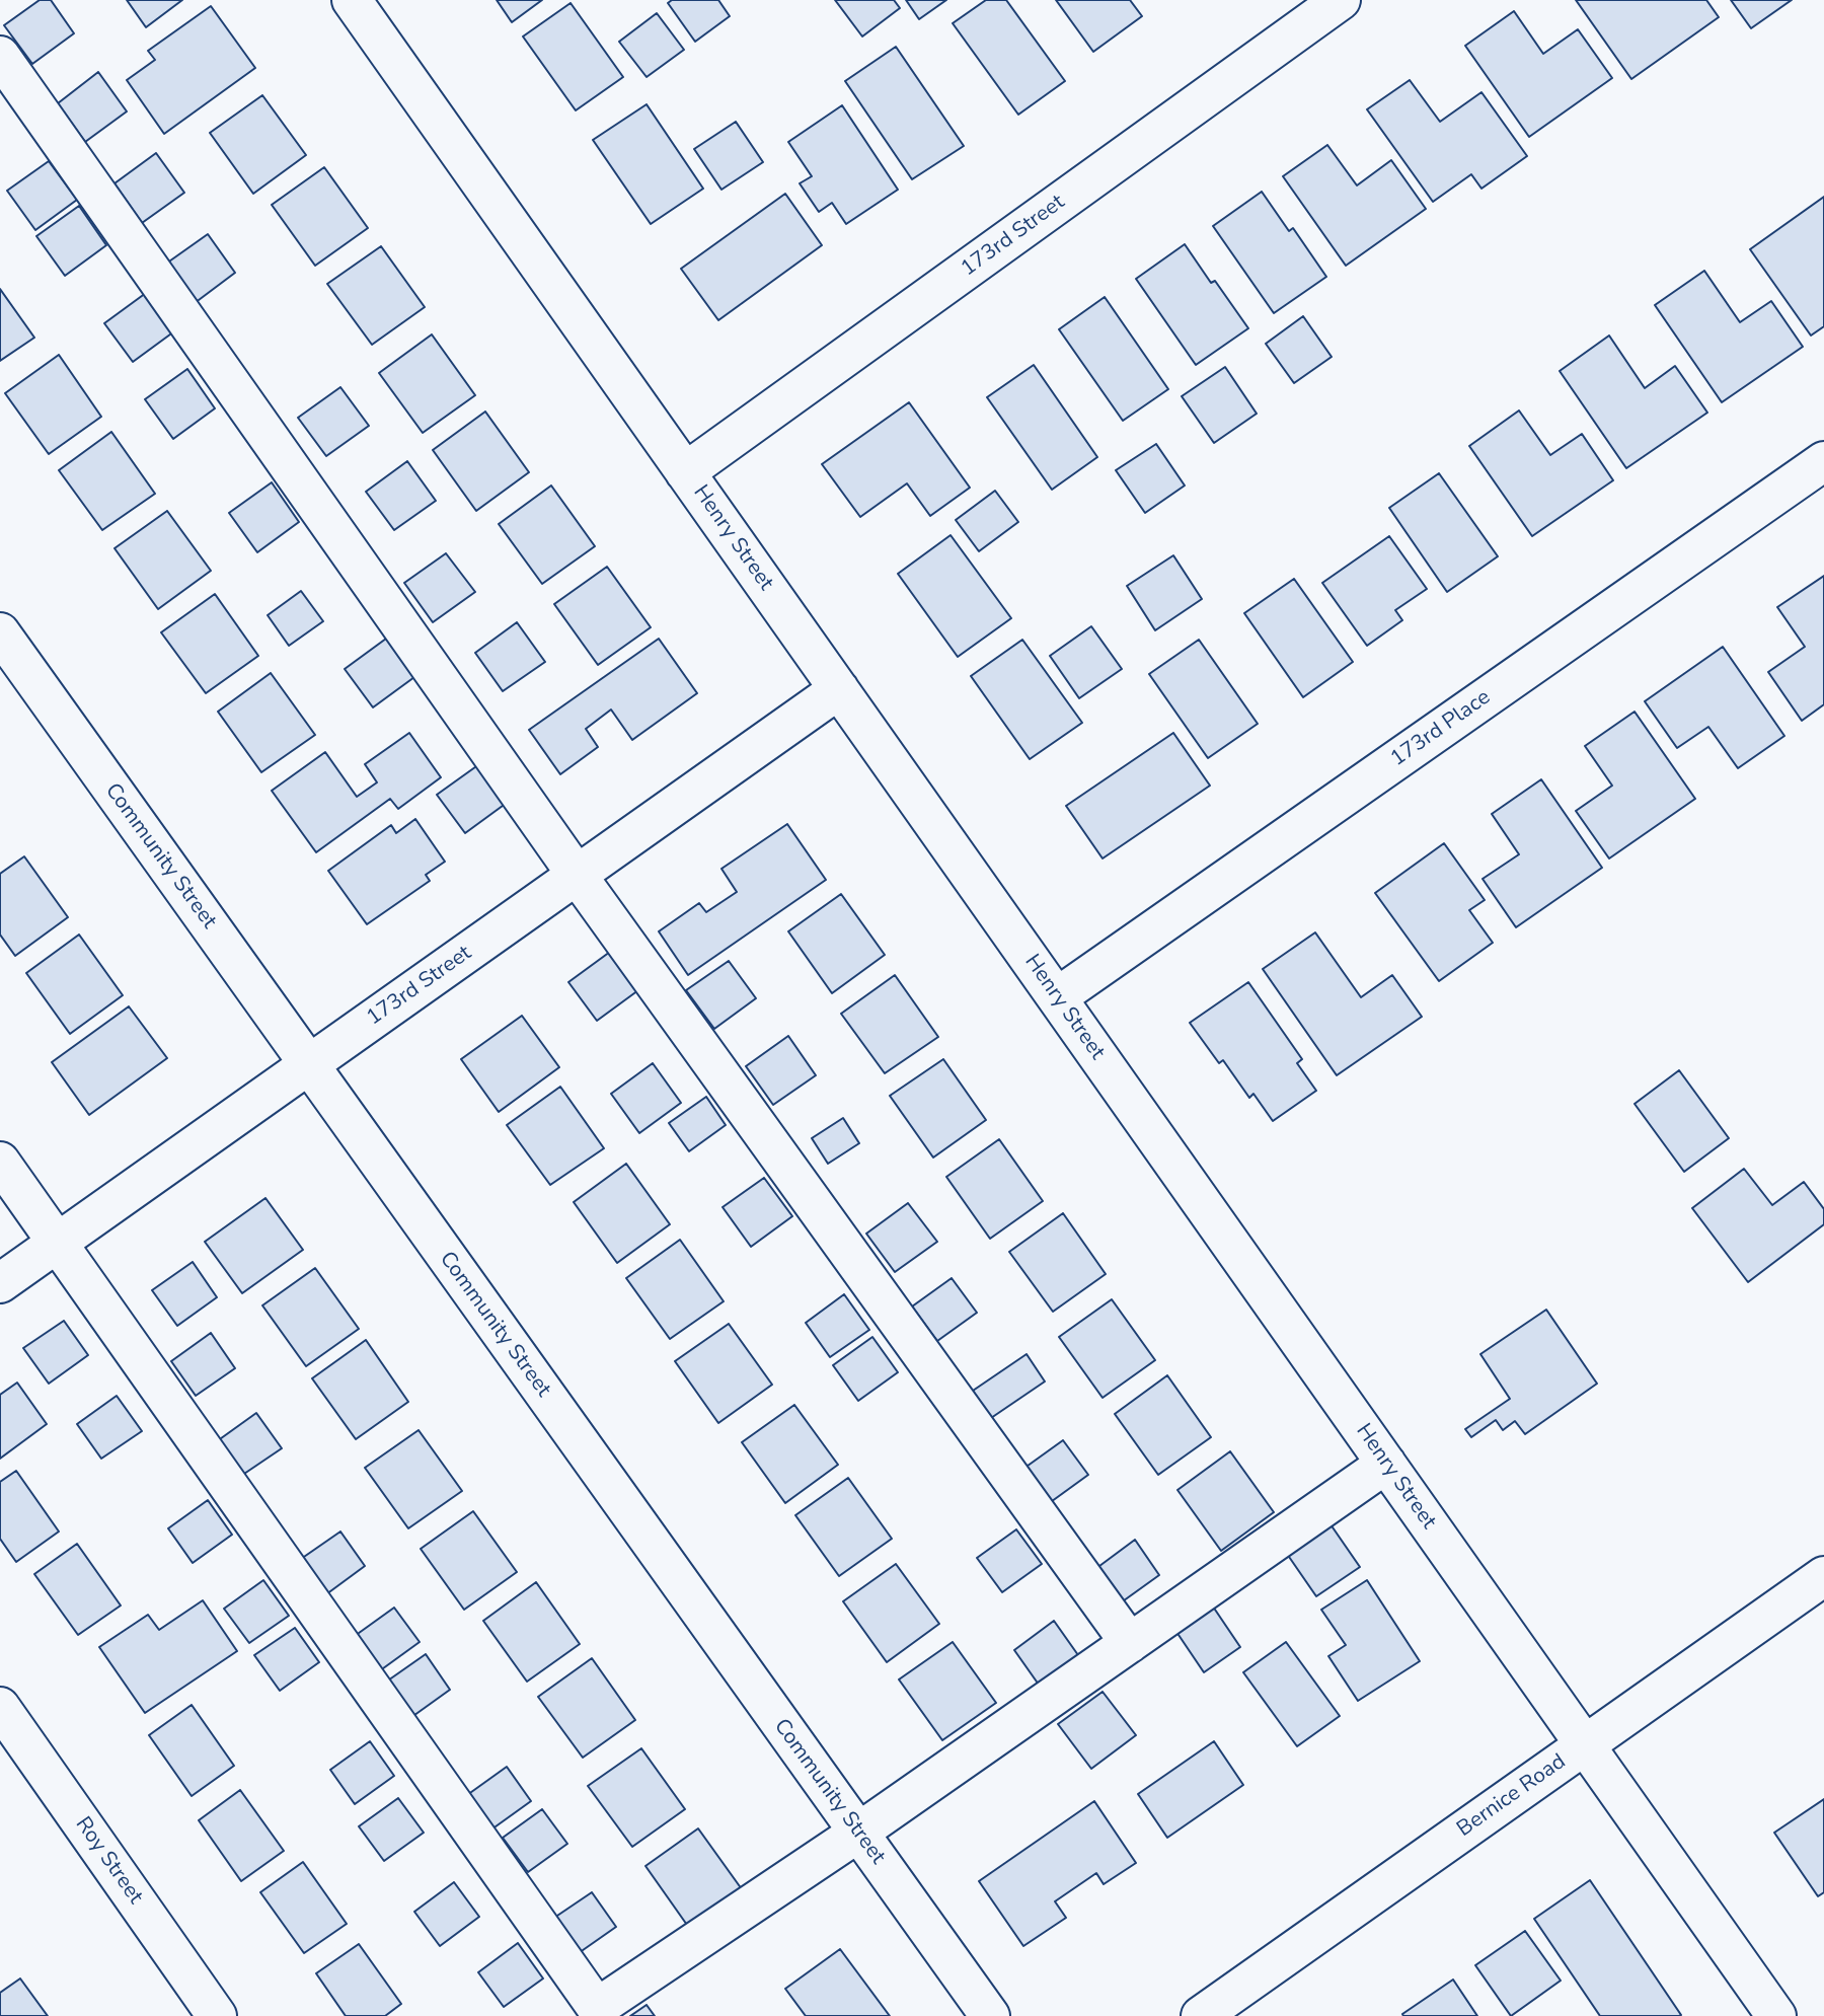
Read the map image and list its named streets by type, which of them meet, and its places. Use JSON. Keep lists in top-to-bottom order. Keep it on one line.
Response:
{"streets":{"street":["173rd Street","Henry Street","173rd Place","Community Street","Bernice Road","Roy Street"]},"crossings":[["173rd Street","Henry Street"],["173rd Street","Community Street"],["Henry Street","173rd Place"],["Henry Street","Bernice Road"]]}
